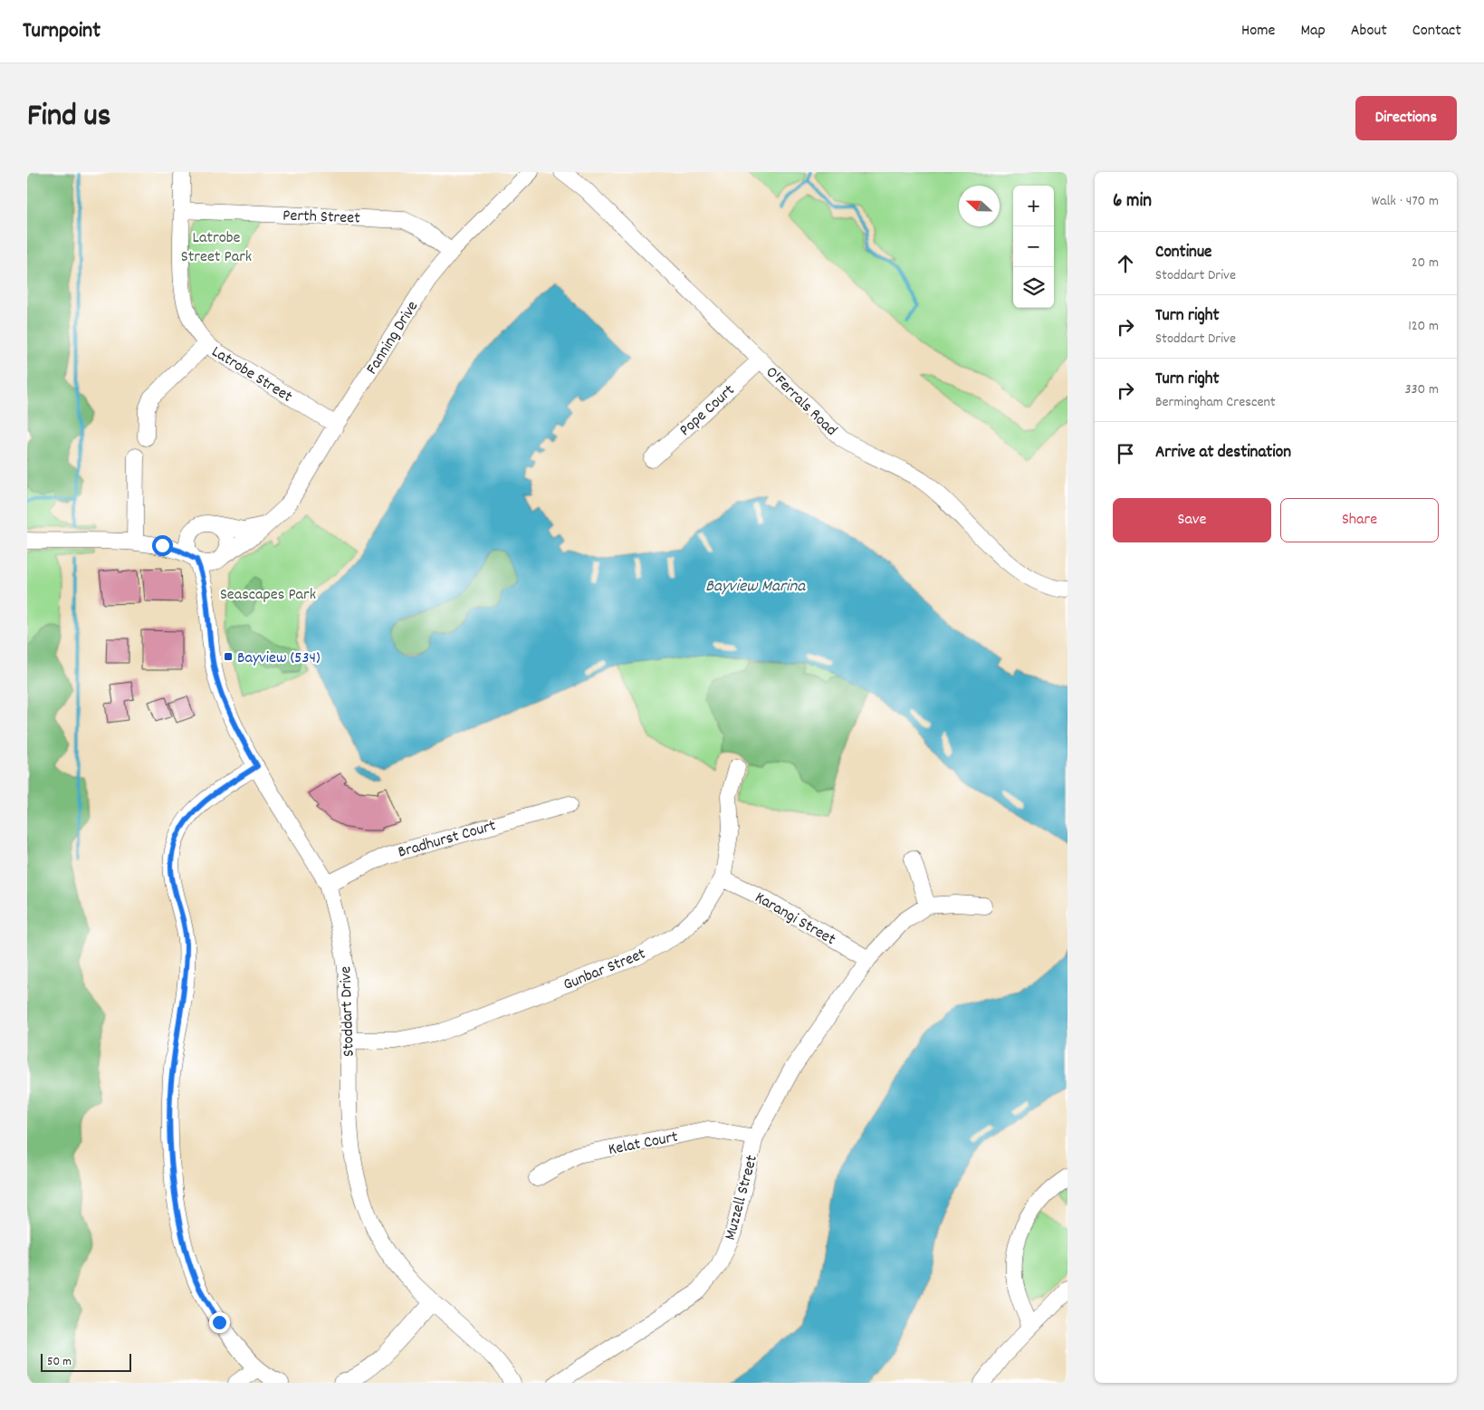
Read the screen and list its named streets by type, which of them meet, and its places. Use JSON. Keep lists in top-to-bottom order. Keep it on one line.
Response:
{"streets":{"street":["Perth Street","Fanning Drive","Latrobe Street","O'Ferrals Road","Pope Court","Bradhurst Court","Karangi Street","Gunbar Street","Stoddart Drive","Kelat Court","Muzzell Street"]},"crossings":[["Perth Street","Fanning Drive"],["Perth Street","Latrobe Street"],["Fanning Drive","Latrobe Street"],["Fanning Drive","Stoddart Drive"],["O'Ferrals Road","Pope Court"],["Bradhurst Court","Stoddart Drive"],["Karangi Street","Gunbar Street"],["Karangi Street","Muzzell Street"],["Gunbar Street","Stoddart Drive"],["Kelat Court","Muzzell Street"]],"water":["Bayview Marina"],"parks":["Latrobe Street Park","Seascapes Park"],"places":{"transit":["Bayview (534)"]},"scale_bar":"50 m","north":"left","page":{"header":"Turnpoint","nav":["Home","Map","About","Contact"],"title":"Find us","buttons":["Directions",["Save","Share"]],"heading":["6 min","Walk · 470 m"],"map_buttons":["+","−"],"list":[["Continue","Stoddart Drive","20 m"],["Turn right","Stoddart Drive","120 m"],["Turn right","Bermingham Crescent","330 m"],"Arrive at destination"],"scale":"50 m"}}
